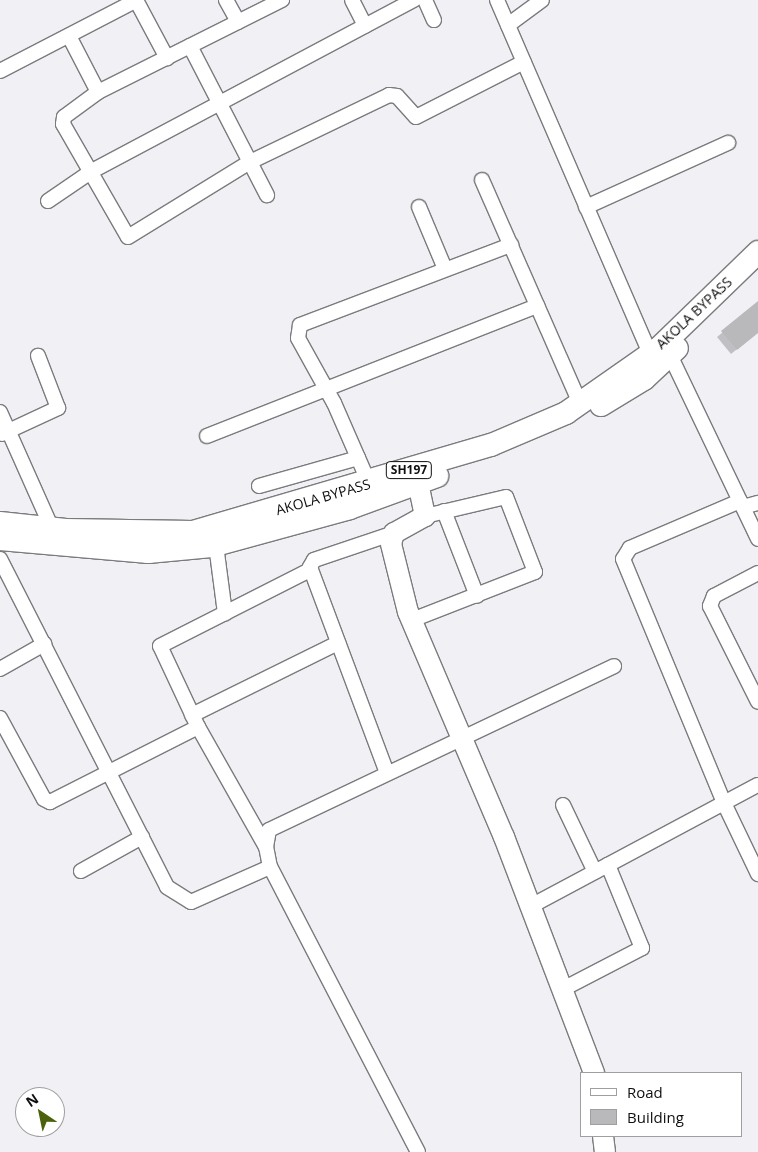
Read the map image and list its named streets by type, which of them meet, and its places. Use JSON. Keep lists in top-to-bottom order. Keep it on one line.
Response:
{"streets":{"main road":["AKOLA BYPASS","SH197"]},"legend":["Road","Building"],"north":"top left"}
